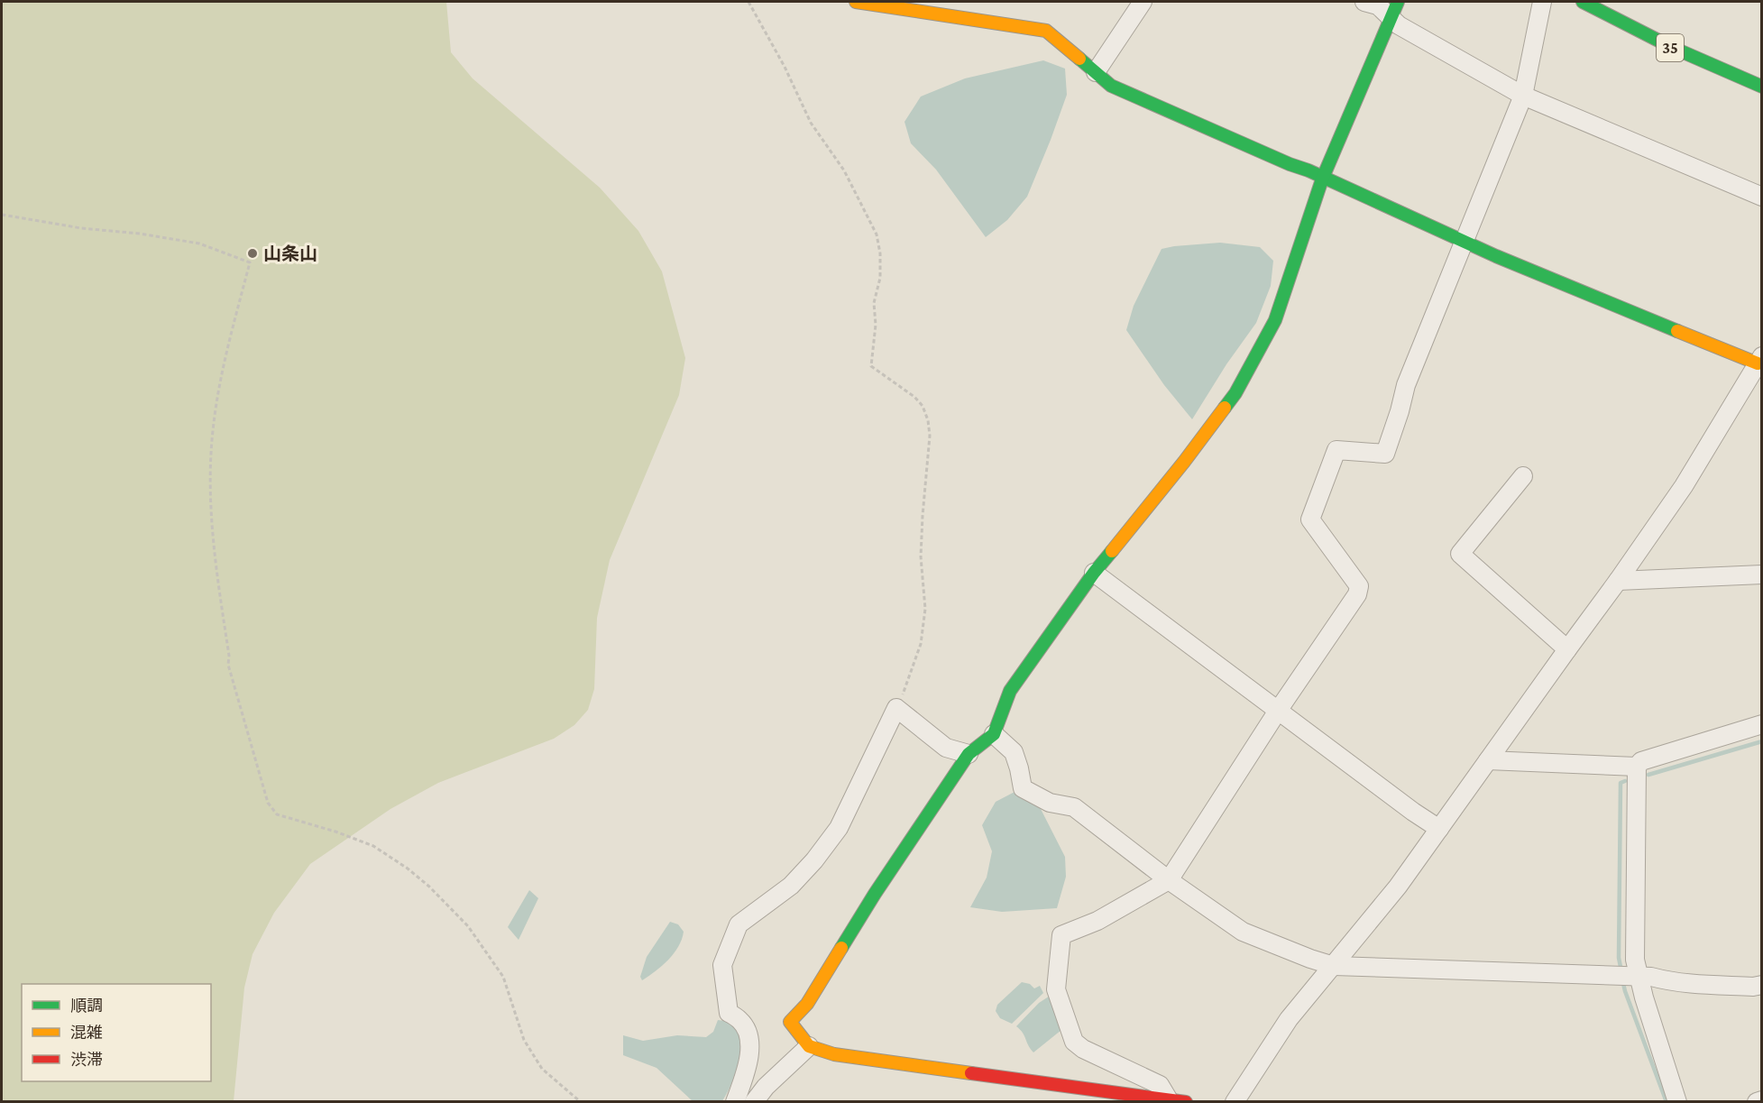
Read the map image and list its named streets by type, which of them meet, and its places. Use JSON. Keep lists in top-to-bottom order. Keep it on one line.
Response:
{"streets":{"street":["35"]},"places":["山条山"],"legend":["順調","混雑","渋滞"]}
